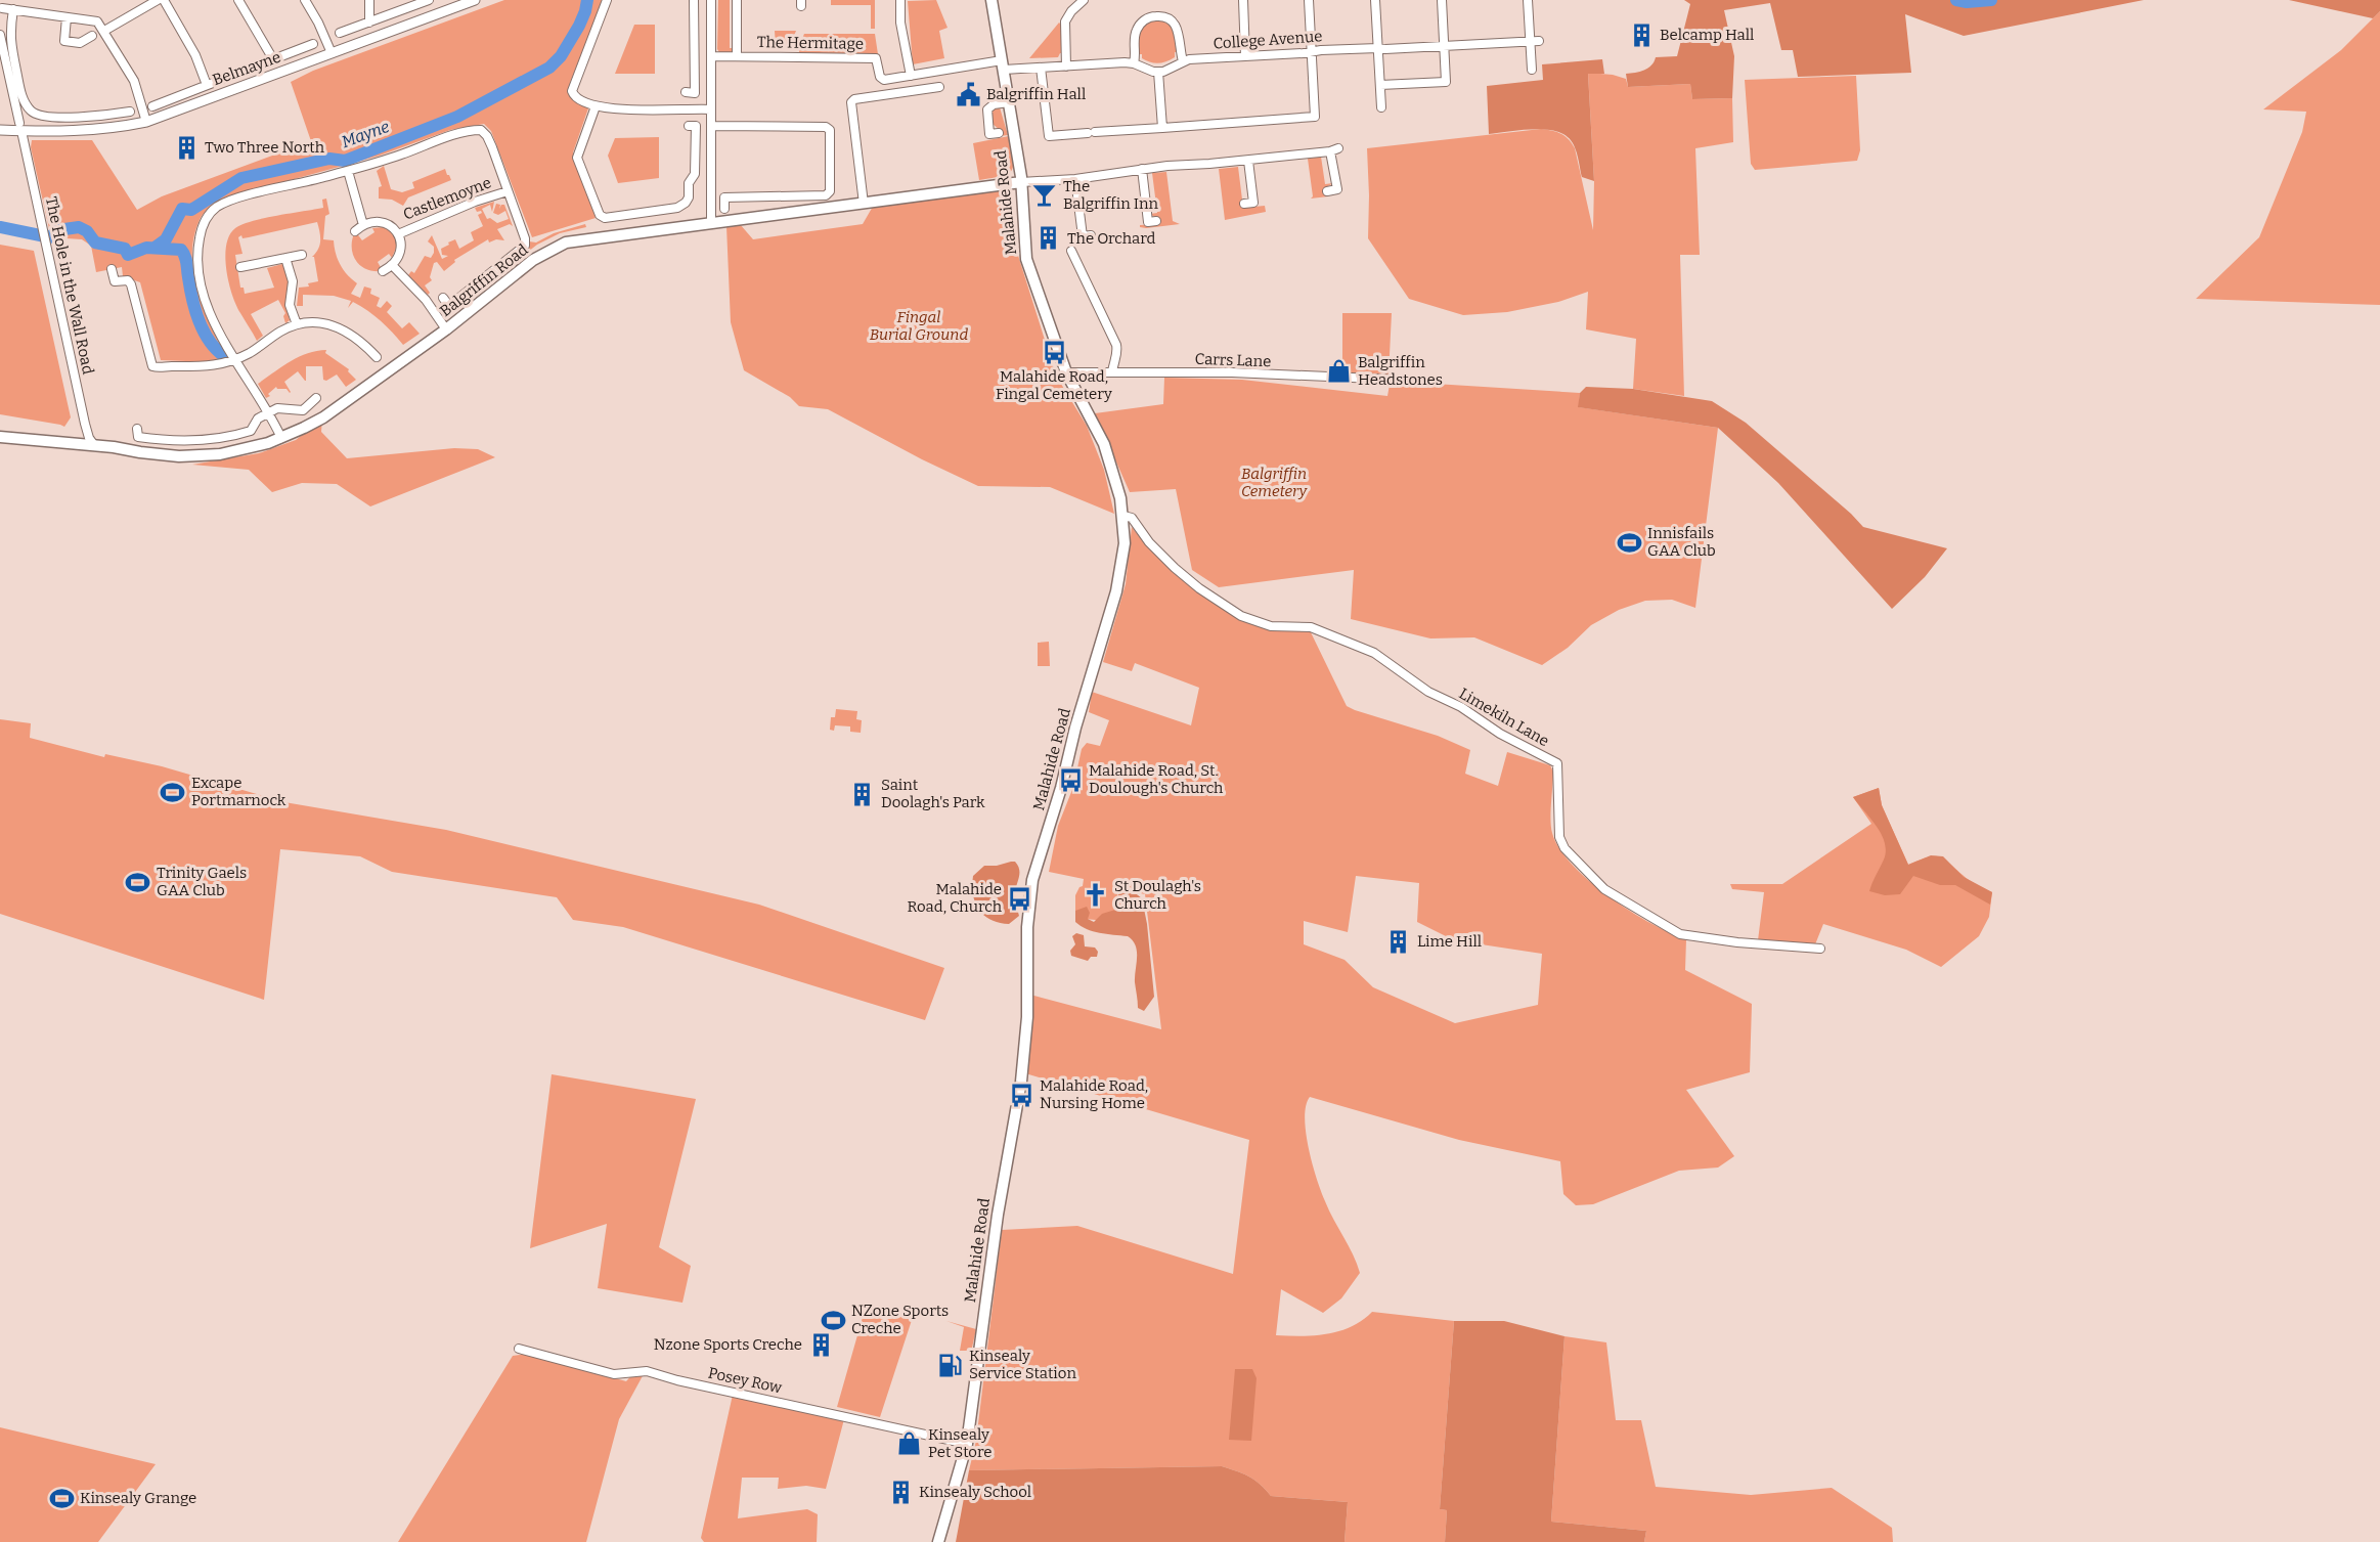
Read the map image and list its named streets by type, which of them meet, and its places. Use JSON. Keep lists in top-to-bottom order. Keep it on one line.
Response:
{"streets":{"main road":["Malahide Road","Balgriffin Road"],"street":["College Avenue","The Hermitage","Belmayne","Castlemoyne","The Hole in the Wall Road","Carrs Lane","Limekiln Lane","Posey Row"]},"crossings":[["The Hermitage","Malahide Road"],["Belmayne","The Hole in the Wall Road"],["Castlemoyne","Balgriffin Road"],["Malahide Road","Balgriffin Road"],["Malahide Road","Carrs Lane"],["Malahide Road","Limekiln Lane"],["Malahide Road","Posey Row"],["Balgriffin Road","The Hole in the Wall Road"]],"water":["Mayne"],"parks":["Fingal Burial Ground","Balgriffin Cemetery"],"places":{"building":["Belcamp Hall","Two Three North","The Orchard","Saint Doolagh's Park","Lime Hill","Nzone Sports Creche","Kinsealy School"],"public building":["Balgriffin Hall"],"bar":["The Balgriffin Inn"],"bus stop":["Malahide Road, Fingal Cemetery","Malahide Road, St. Doulough's Church","Malahide Road, Church","Malahide Road, Nursing Home"],"shop":["Balgriffin Headstones","Kinsealy Pet Store"],"sports":["Innisfails GAA Club","Excape Portmarnock","Trinity Gaels GAA Club","NZone Sports Creche","Kinsealy Grange"],"church":["St Doulagh's Church"],"fuel station":["Kinsealy Service Station"]}}
